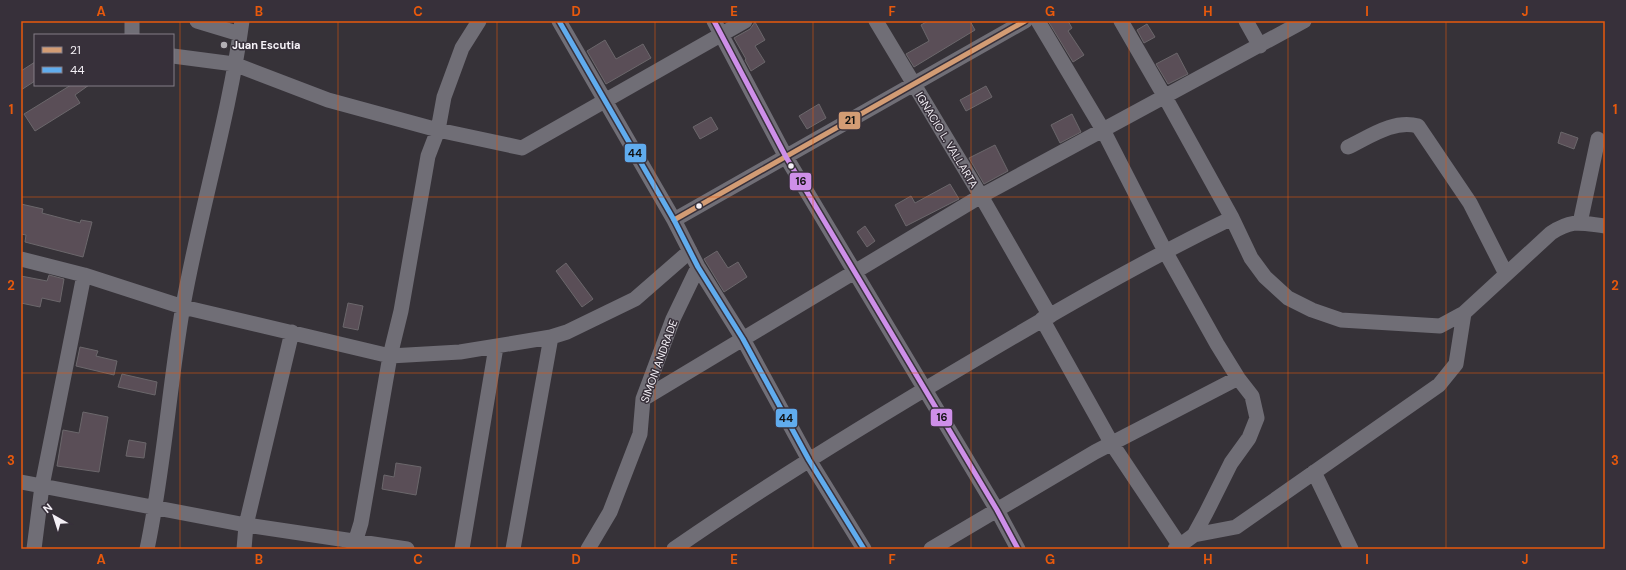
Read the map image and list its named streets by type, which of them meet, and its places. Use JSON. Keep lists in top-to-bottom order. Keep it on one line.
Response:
{"streets":{"street":["IGNACIO L. VALLARTA","SIMON ANDRADE"]},"places":["Juan Escutia"],"lines":["transit line 21","transit line 44","transit line 16"],"legend":["21","44"],"north":"top left","grid":{"columns":["A","B","C","D","E","F","G","H","I","J"],"rows":["1","2","3"]}}
